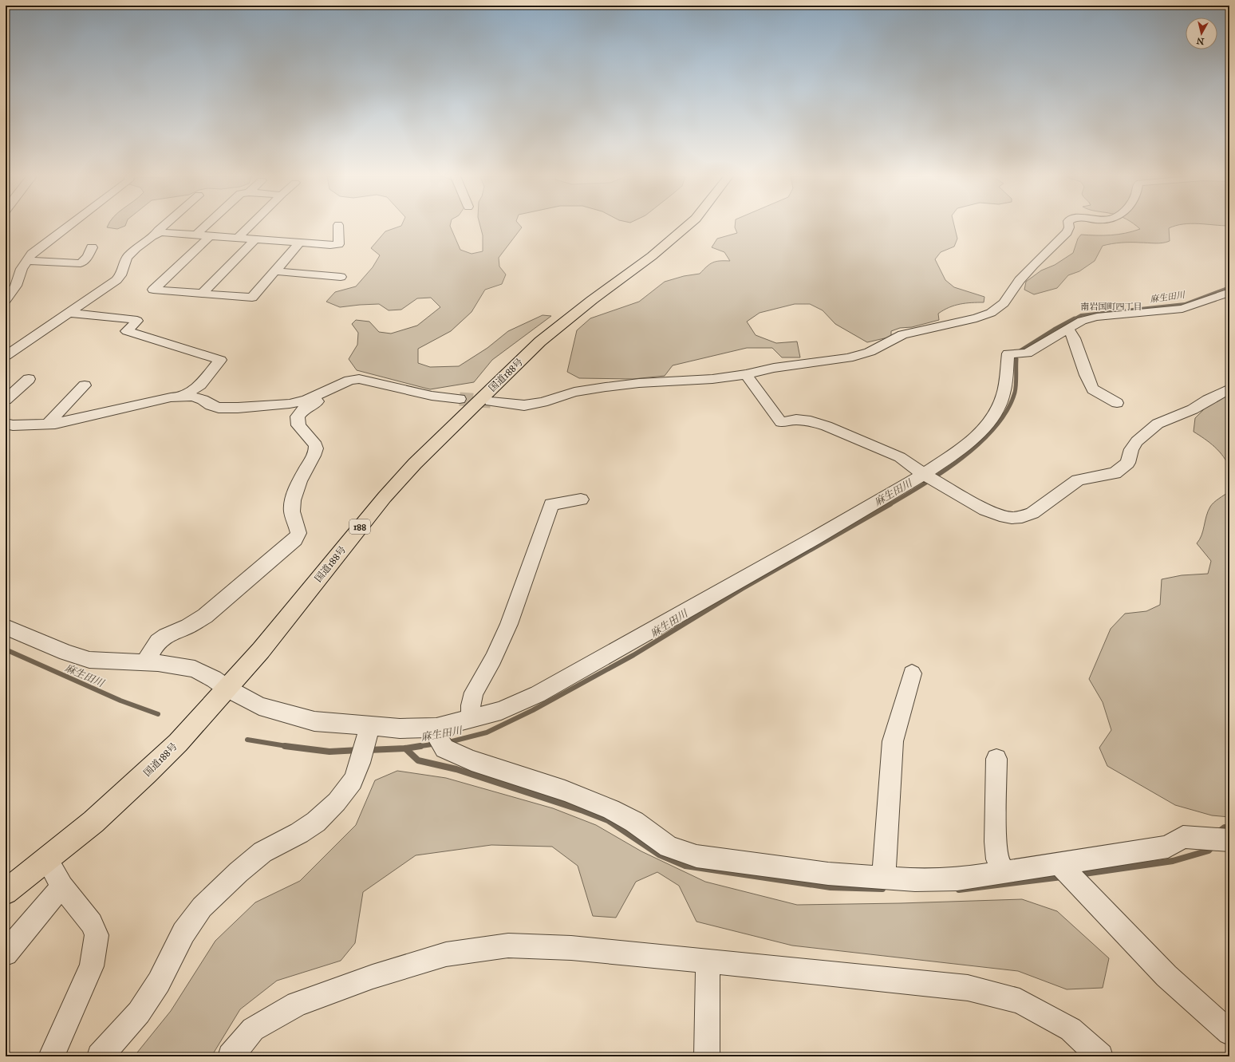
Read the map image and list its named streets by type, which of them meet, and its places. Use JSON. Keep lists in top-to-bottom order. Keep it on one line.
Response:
{"streets":{"highway":["国道188号","188"]},"districts":["南岩国町四丁目"],"water":["麻生田川"],"north":"bottom"}
